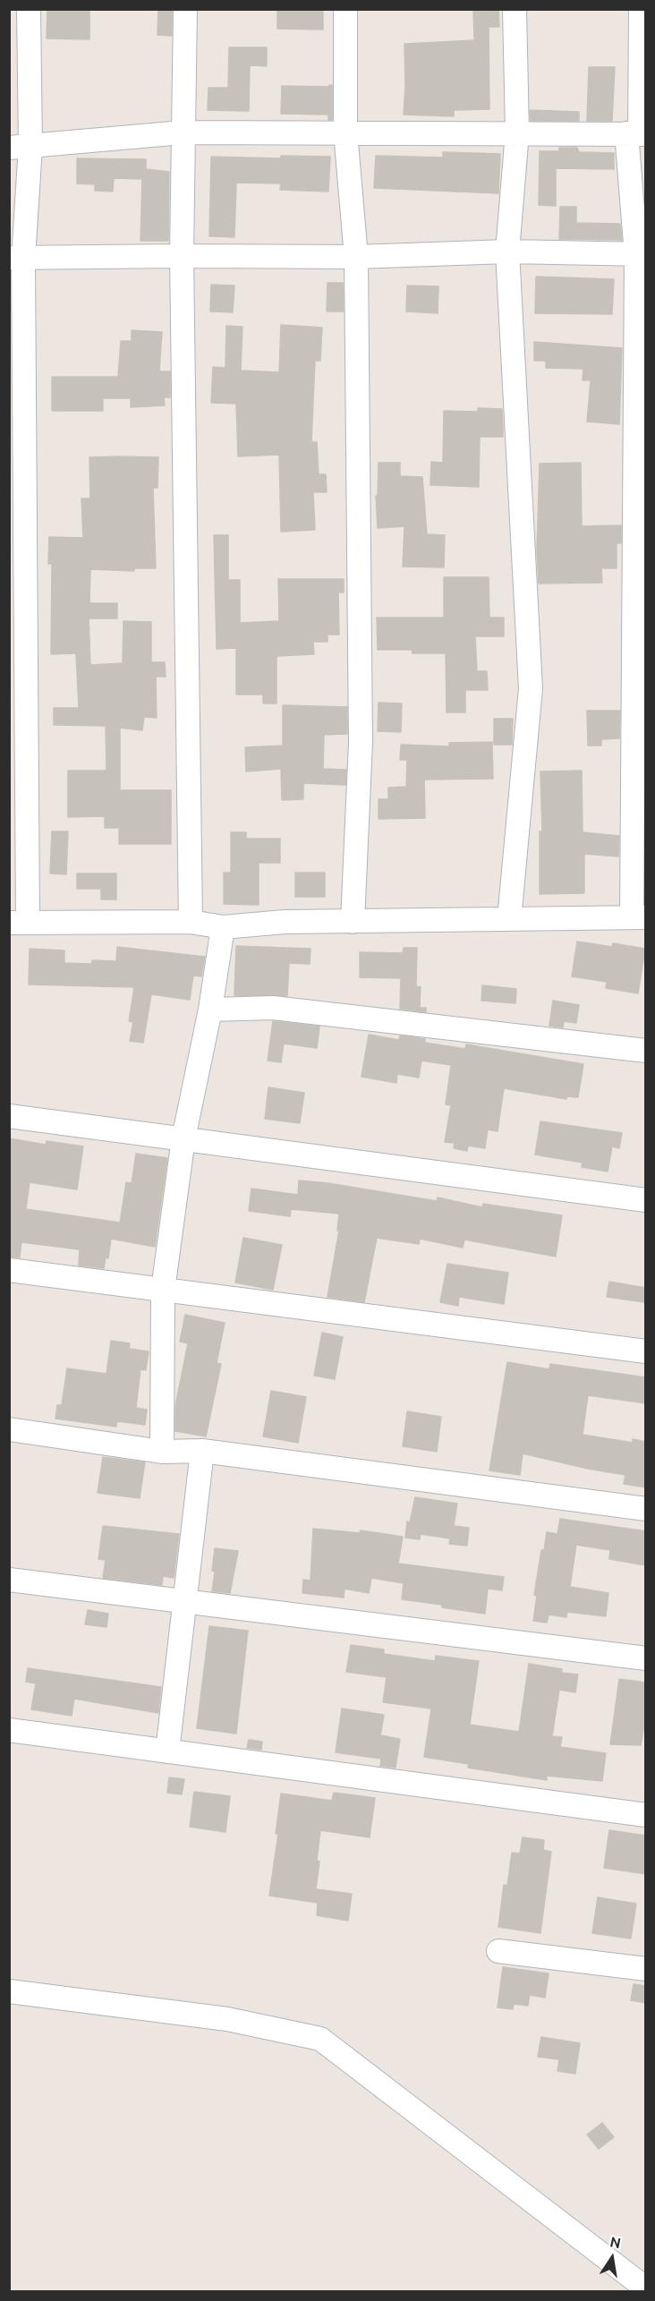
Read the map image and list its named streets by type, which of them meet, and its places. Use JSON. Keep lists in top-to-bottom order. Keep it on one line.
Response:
{"north":"top"}
